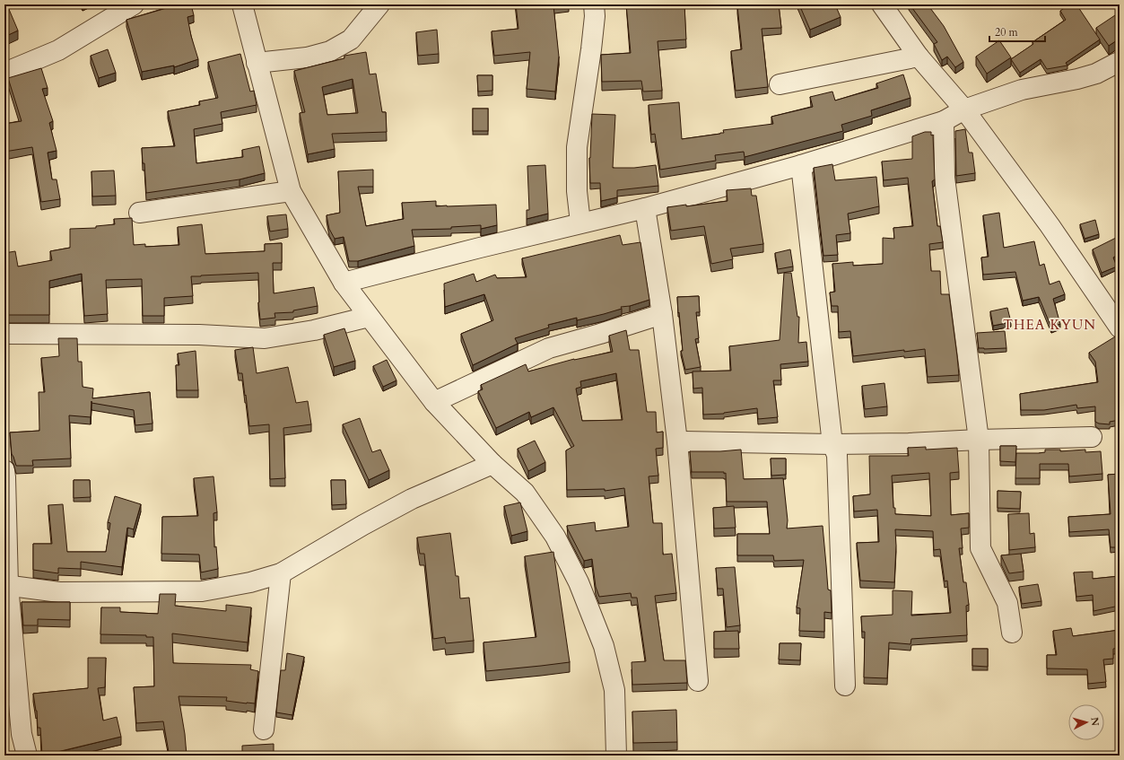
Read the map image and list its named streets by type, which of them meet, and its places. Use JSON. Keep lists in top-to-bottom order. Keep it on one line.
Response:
{"districts":["THEA KYUN"],"scale_bar":"20 m","north":"right"}
